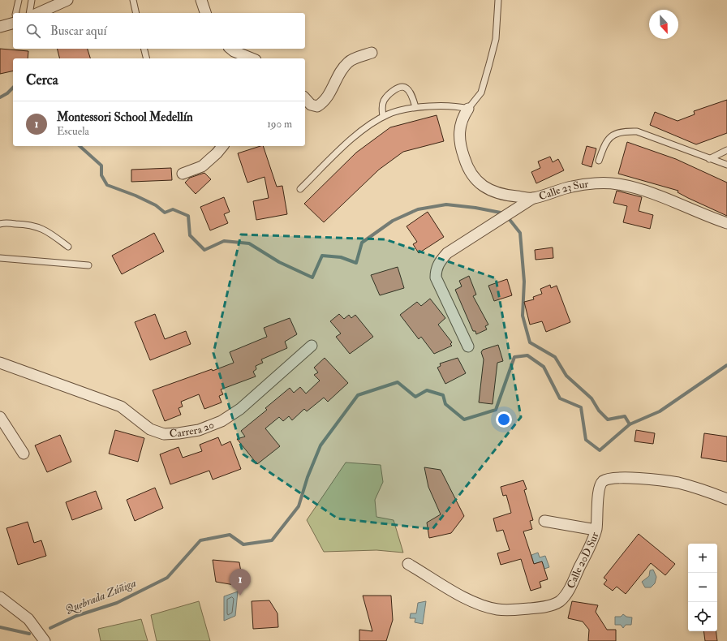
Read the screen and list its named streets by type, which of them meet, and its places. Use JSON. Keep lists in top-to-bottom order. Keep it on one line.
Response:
{"streets":{"street":["Calle 23 Sur","Carrera 20","Calle 20D Sur"]},"water":["Quebrada Zúñiga"],"north":"bottom","page":{"search":"Buscar aquí","heading":"Cerca","list":[{"mark":"1","name":"Montessori School Medellín","note":"Escuela","value":"190 m"}],"map_buttons":["+","−"],"pins":"1"}}
